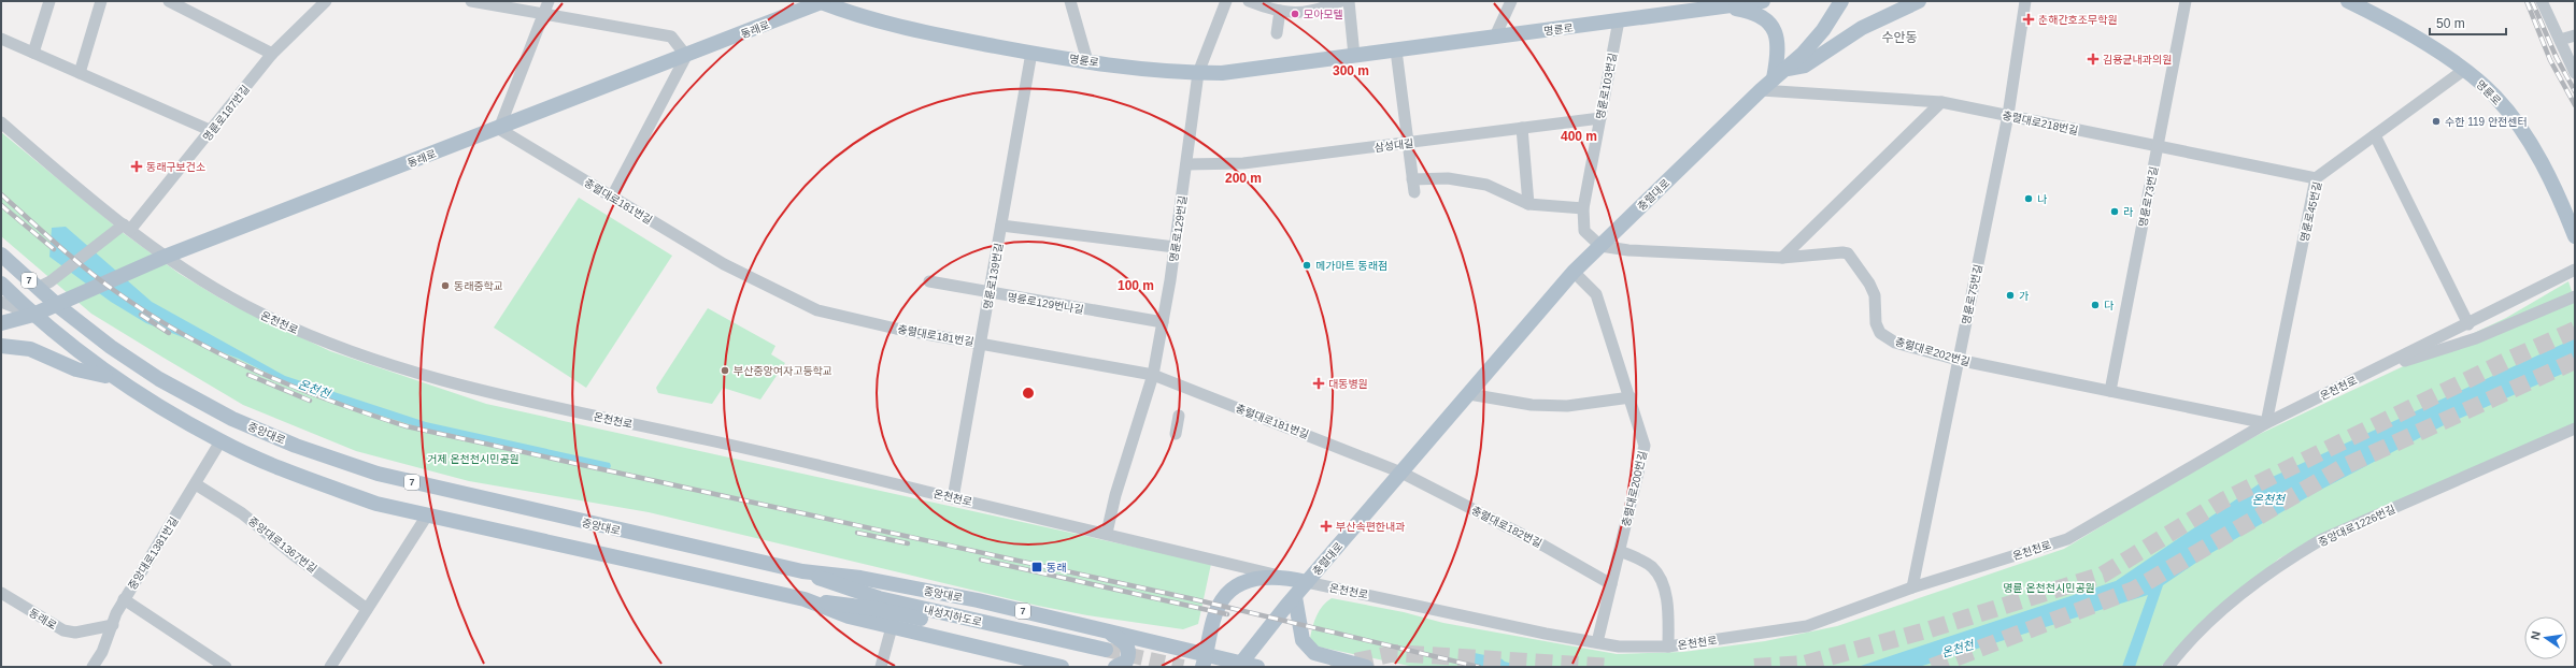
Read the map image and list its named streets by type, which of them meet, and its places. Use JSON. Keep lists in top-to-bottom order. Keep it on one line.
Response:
{"streets":{"main road":["동래로","명륜로","충렬대로","7","중앙대로","내성지하도로"],"street":["명륜로103번길","명륜로187번길","충렬대로218번길","삼성대길","명륜로73번길","충렬대로181번길","명륜로45번길","명륜로129번길","명륜로139번길","명륜로75번길","명륜로129번나길","온천천로","충렬대로202번길","충렬대로200번길","중앙대로1226번길","충렬대로182번길","중앙대로1367번길","중앙대로1381번길"]},"crossings":[["동래로","명륜로"],["동래로","충렬대로181번길"],["동래로","온천천로"],["동래로","중앙대로"],["동래로","중앙대로1381번길"],["명륜로","명륜로103번길"],["명륜로","명륜로45번길"],["명륜로","명륜로129번길"],["명륜로","명륜로139번길"],["명륜로103번길","삼성대길"],["명륜로103번길","충렬대로"],["명륜로103번길","충렬대로202번길"],["명륜로187번길","온천천로"],["명륜로187번길","중앙대로"],["충렬대로218번길","충렬대로"],["충렬대로218번길","명륜로73번길"],["충렬대로218번길","명륜로45번길"],["충렬대로218번길","명륜로75번길"],["삼성대길","명륜로129번길"],["충렬대로","충렬대로181번길"],["충렬대로","온천천로"],["충렬대로","충렬대로202번길"],["충렬대로","중앙대로"],["충렬대로","충렬대로200번길"],["충렬대로","충렬대로182번길"],["명륜로73번길","충렬대로202번길"],["충렬대로181번길","명륜로129번길"],["충렬대로181번길","명륜로139번길"],["충렬대로181번길","충렬대로182번길"],["명륜로45번길","온천천로"],["명륜로45번길","충렬대로202번길"],["명륜로129번길","명륜로129번나길"],["명륜로129번길","온천천로"],["명륜로139번길","명륜로129번나길"],["명륜로139번길","온천천로"],["명륜로75번길","온천천로"],["명륜로75번길","충렬대로202번길"],["온천천로","충렬대로202번길"],["온천천로","충렬대로200번길"],["중앙대로","내성지하도로"],["충렬대로200번길","충렬대로182번길"],["중앙대로1367번길","중앙대로1381번길"]],"districts":["수안동"],"water":["온천천"],"parks":["거제 온천천시민공원","명륜 온천천시민공원"],"places":{"other":["모아모텔","수한 119 안전센터","나","라","메가마트 동래점","동래중학교","가","다","부산중앙여자고등학교"],"health":["춘해간호조무학원","김용균내과의원","동래구보건소","대동병원","부산속편한내과"],"transit":["동래"]},"scale_bar":"50 m","north":"left","rings":["300 m","400 m","200 m","100 m"]}
